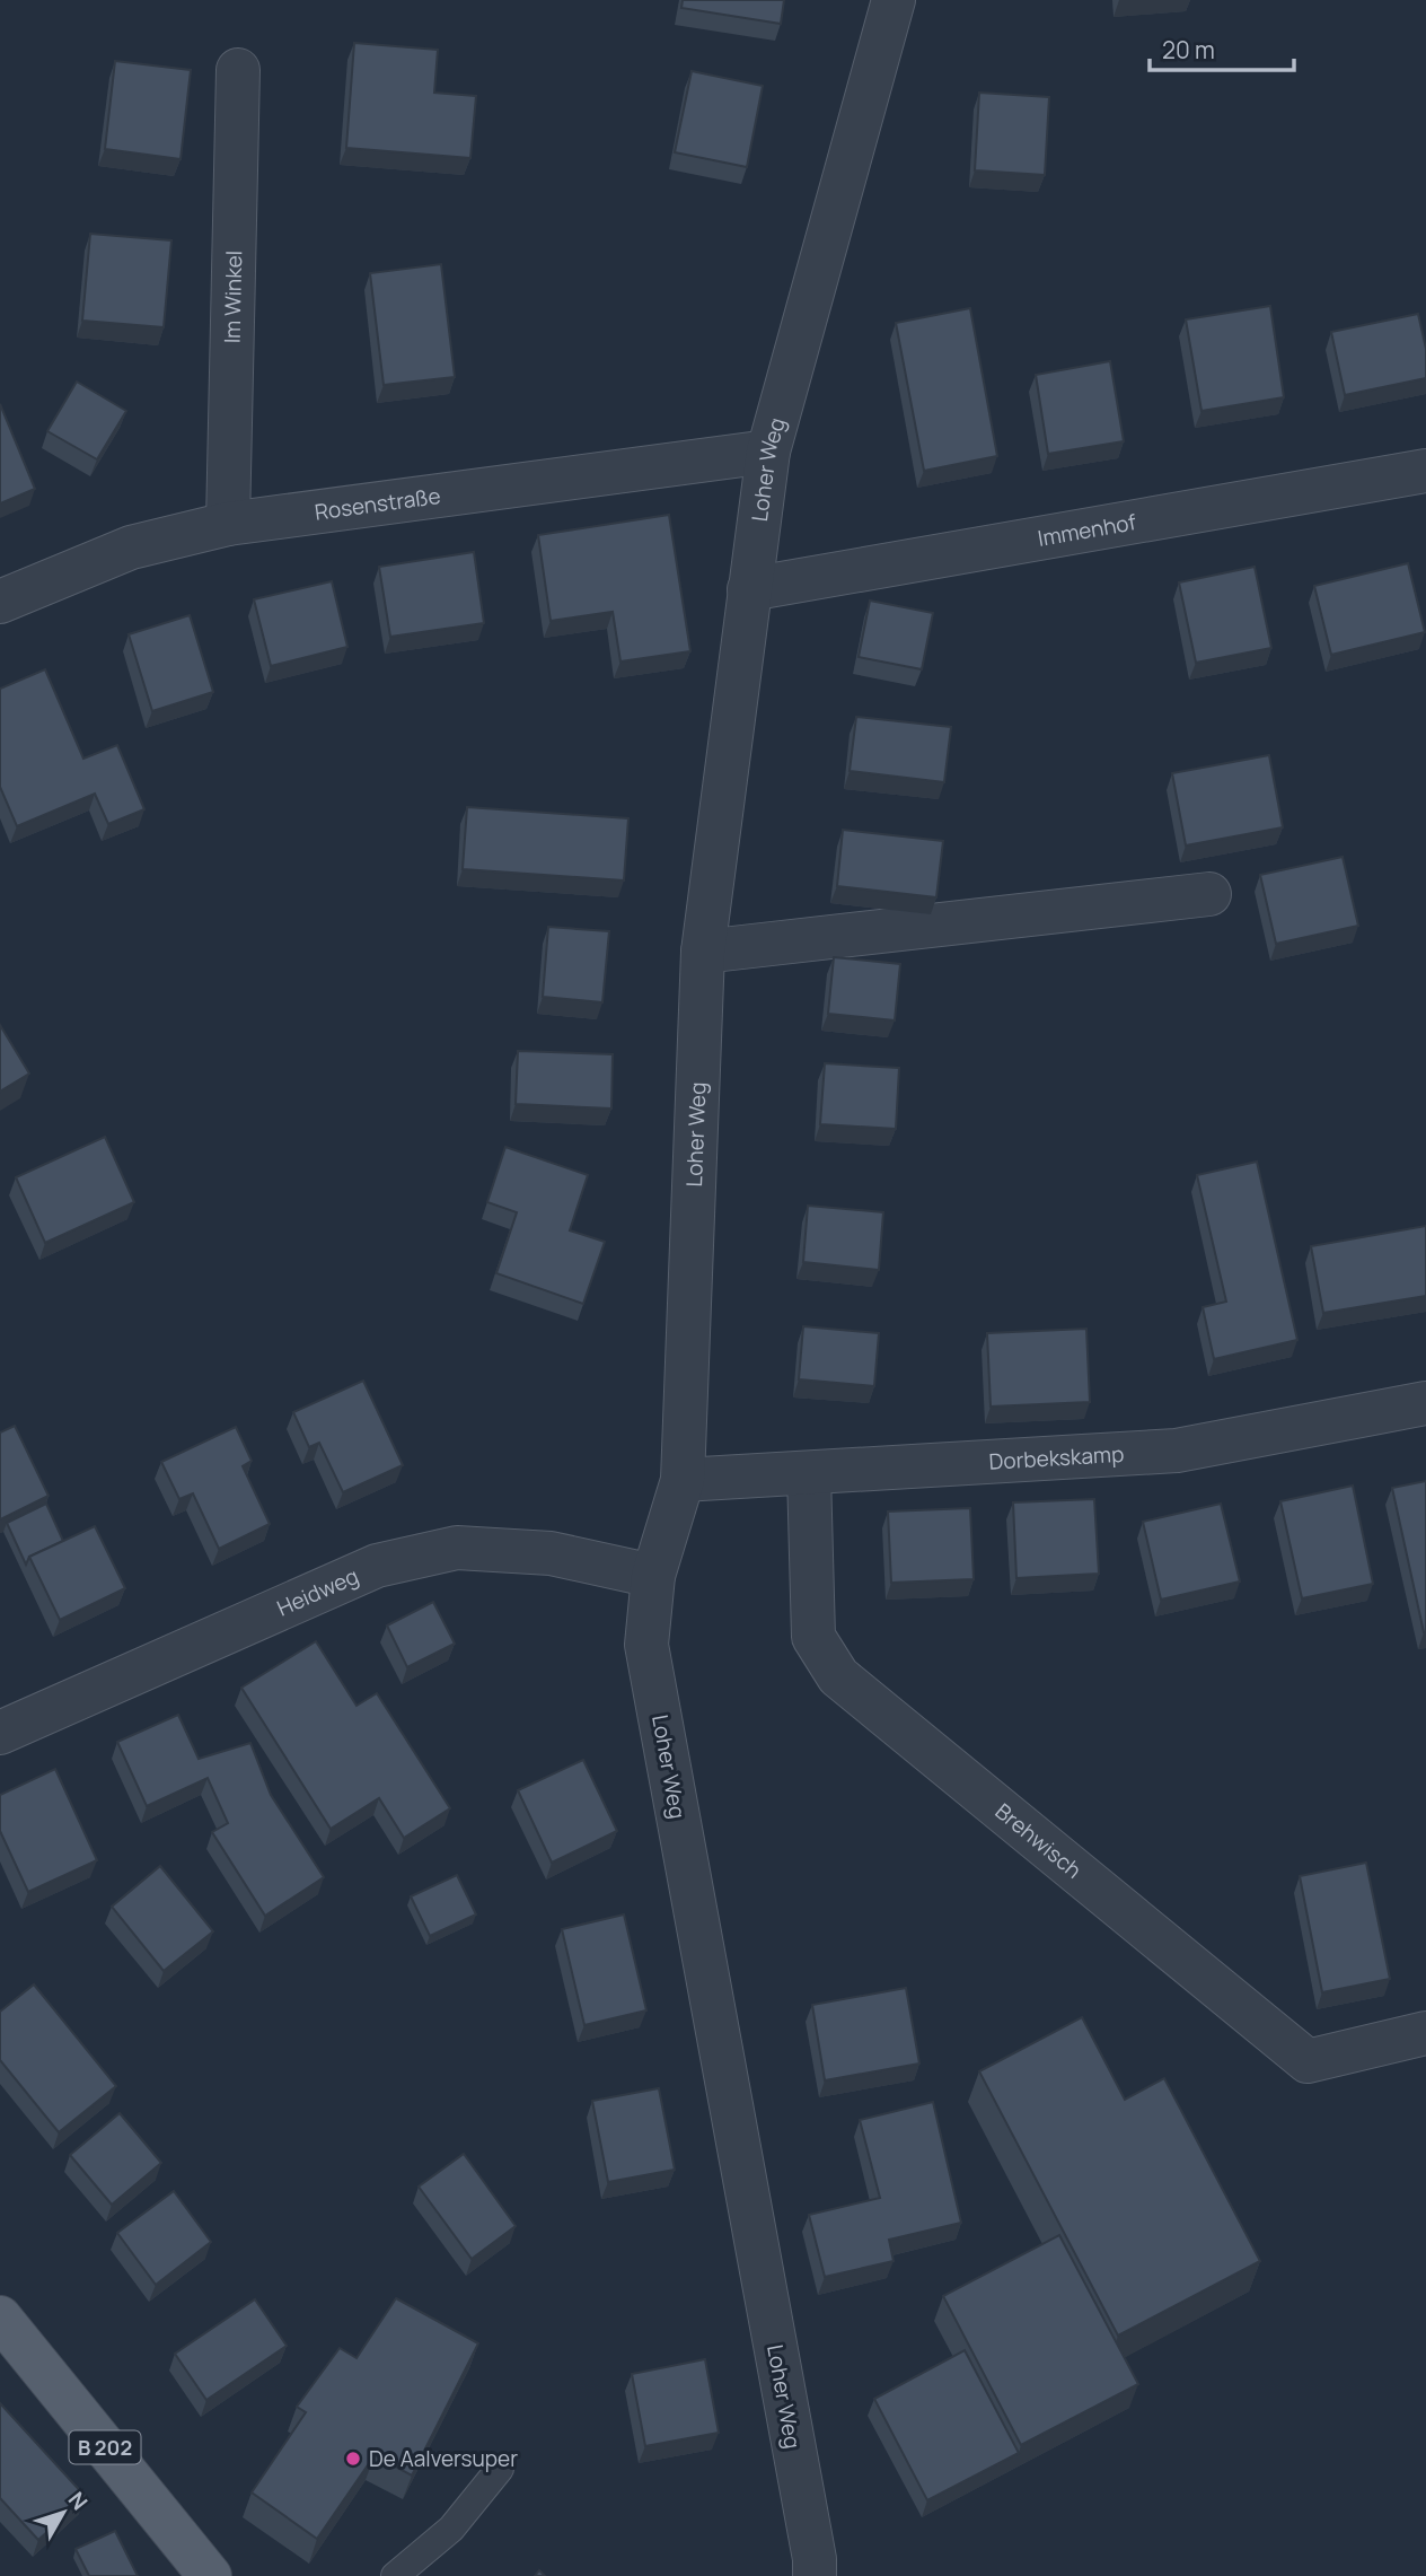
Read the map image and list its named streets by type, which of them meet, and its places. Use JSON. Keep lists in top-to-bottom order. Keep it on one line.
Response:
{"streets":{"main road":["B 202"],"street":["Im Winkel","Loher Weg","Rosenstraße","Immenhof","Dorbekskamp","Heidweg","Brehwisch"]},"crossings":[["Im Winkel","Rosenstraße"],["Loher Weg","Rosenstraße"],["Loher Weg","Immenhof"],["Loher Weg","Dorbekskamp"],["Loher Weg","Heidweg"],["Dorbekskamp","Brehwisch"]],"places":["De Aalversuper"],"scale_bar":"20 m","north":"top right"}
